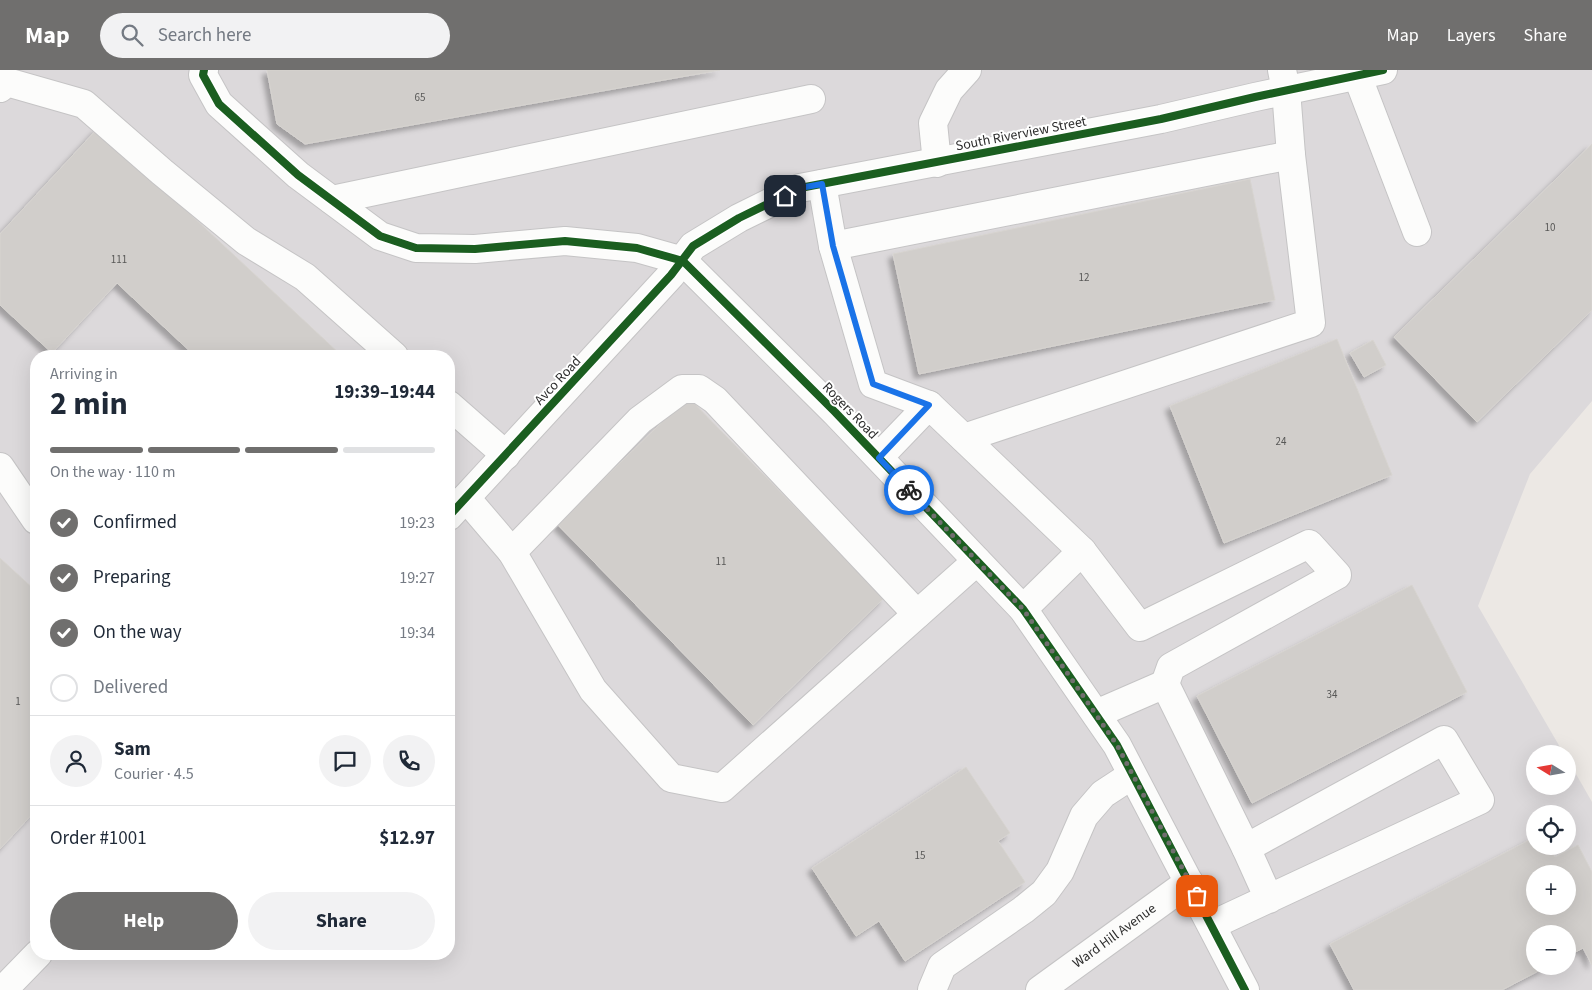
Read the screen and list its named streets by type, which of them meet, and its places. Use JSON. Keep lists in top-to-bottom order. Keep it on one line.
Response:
{"streets":{"street":["South Riverview Street","Avco Road","Rogers Road","Ward Hill Avenue"]},"crossings":[["South Riverview Street","Avco Road"],["South Riverview Street","Rogers Road"],["Avco Road","Rogers Road"],["Rogers Road","Ward Hill Avenue"]],"house_numbers":["65","10","111","12","24","11","34","1","15"],"north":"left","page":{"header":"Map","search":"Search here","nav":["Map","Layers","Share"],"heading":["2 min","Arriving in","19:39–19:44"],"panel":["Sam","Courier · 4.5","Order #1001","$12.97"],"bar":"On the way · 110 m","list":[["Confirmed","19:23"],["Preparing","19:27"],["On the way","19:34"],"Delivered"],"map_buttons":["+","−"],"buttons":["Help","Share"]}}
